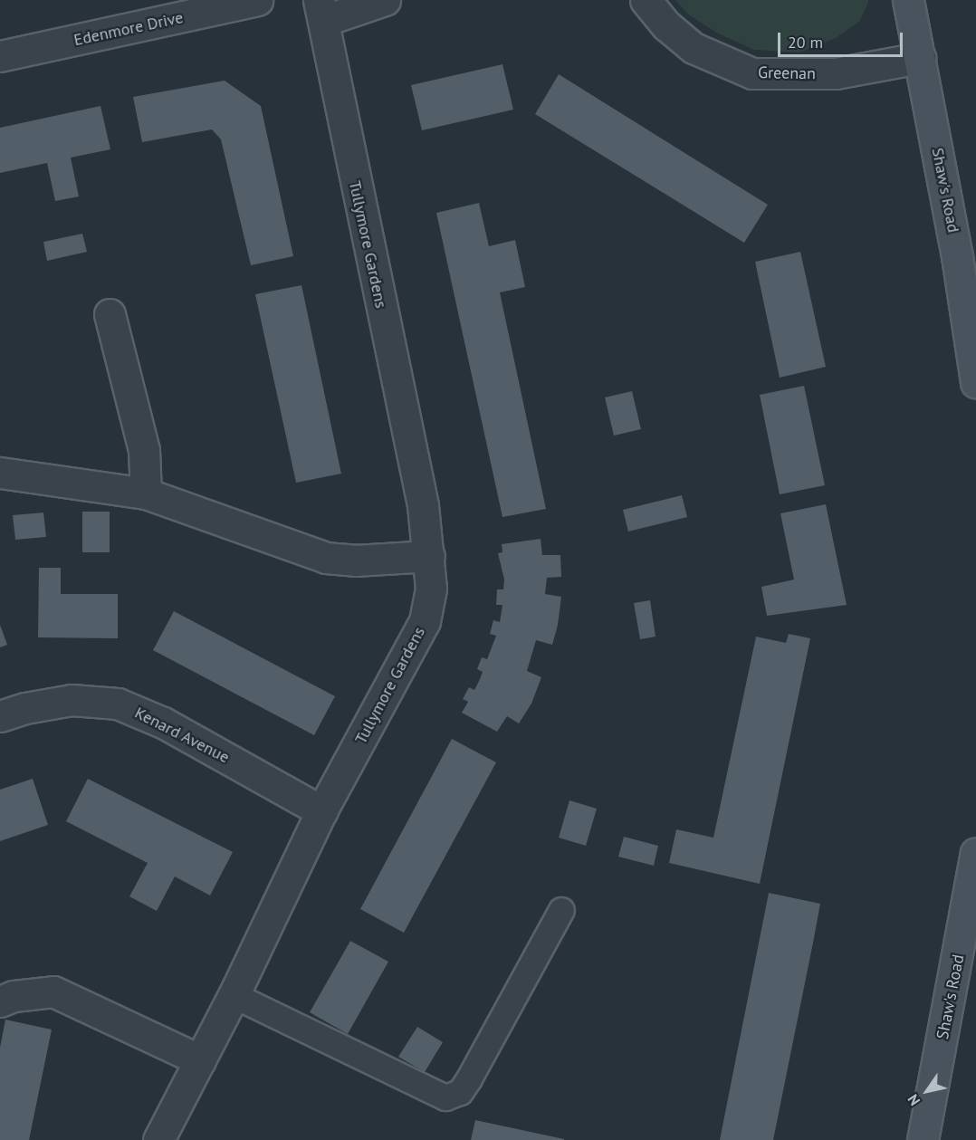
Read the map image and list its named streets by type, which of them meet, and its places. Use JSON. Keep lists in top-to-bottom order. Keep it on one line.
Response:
{"streets":{"street":["Edenmore Drive","Greenan","Shaw's Road","Tullymore Gardens","Kenard Avenue"]},"crossings":[["Greenan","Shaw's Road"],["Tullymore Gardens","Kenard Avenue"]],"scale_bar":"20 m","north":"bottom left"}
